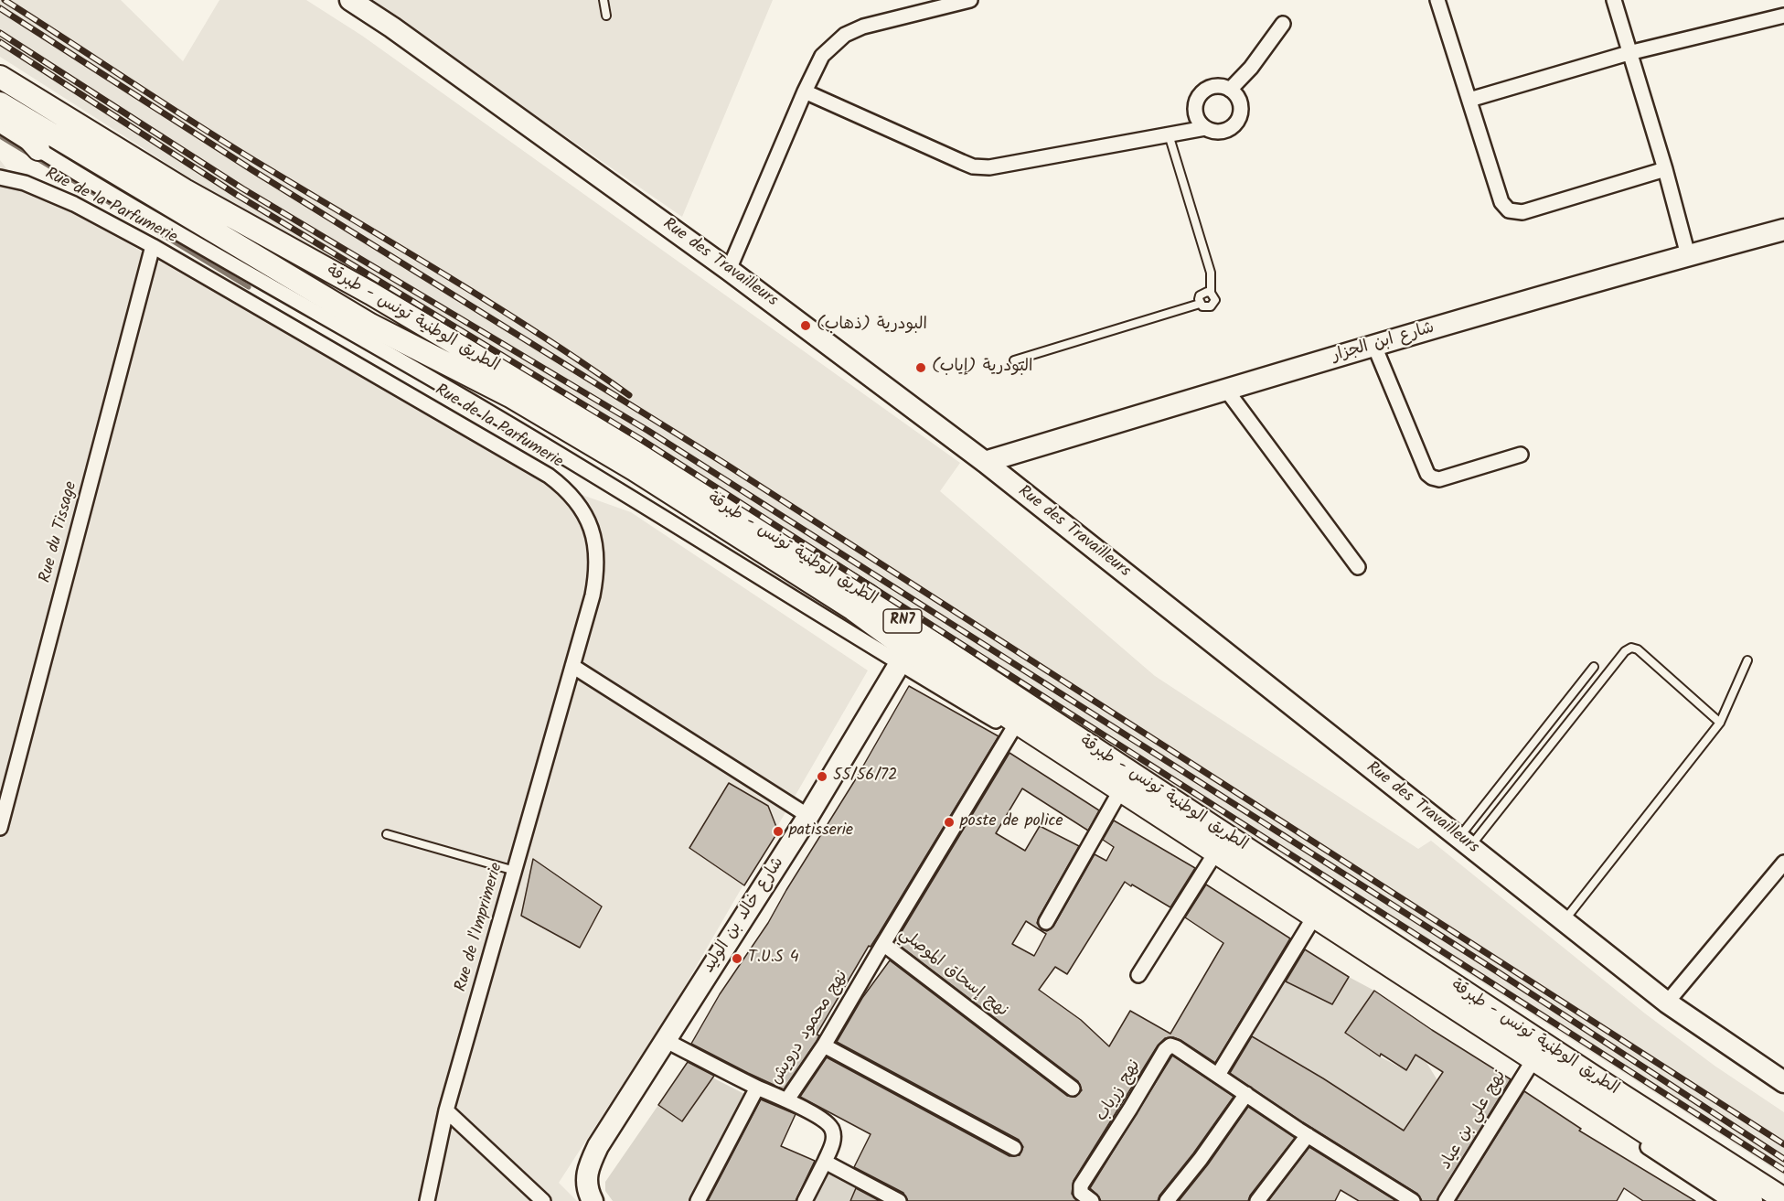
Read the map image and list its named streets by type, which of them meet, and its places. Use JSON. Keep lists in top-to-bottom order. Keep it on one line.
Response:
{"streets":{"main road":["الطريق الوطنية تونس - طبرقة","RN7"],"street":["Rue de la Parfumerie","Rue des Travailleurs","شارع ابن الجزار","Rue du Tissage","شارع خالد بن الوليد","Rue de l'Imprimerie","نهج إسحاق الموصلي","نهج محمود درويش","نهج زرياب","نهج علي بن عياد"]},"crossings":[["Rue de la Parfumerie","Rue du Tissage"],["Rue de la Parfumerie","Rue de l'Imprimerie"],["Rue des Travailleurs","شارع ابن الجزار"],["الطريق الوطنية تونس - طبرقة","شارع خالد بن الوليد"],["الطريق الوطنية تونس - طبرقة","نهج إسحاق الموصلي"],["الطريق الوطنية تونس - طبرقة","نهج علي بن عياد"],["شارع خالد بن الوليد","نهج محمود درويش"],["نهج إسحاق الموصلي","نهج محمود درويش"]],"places":["البودرية (ذهاب)","البودرية (إياب)","55/56/72","poste de police","patisserie","T.U.S 4"]}
